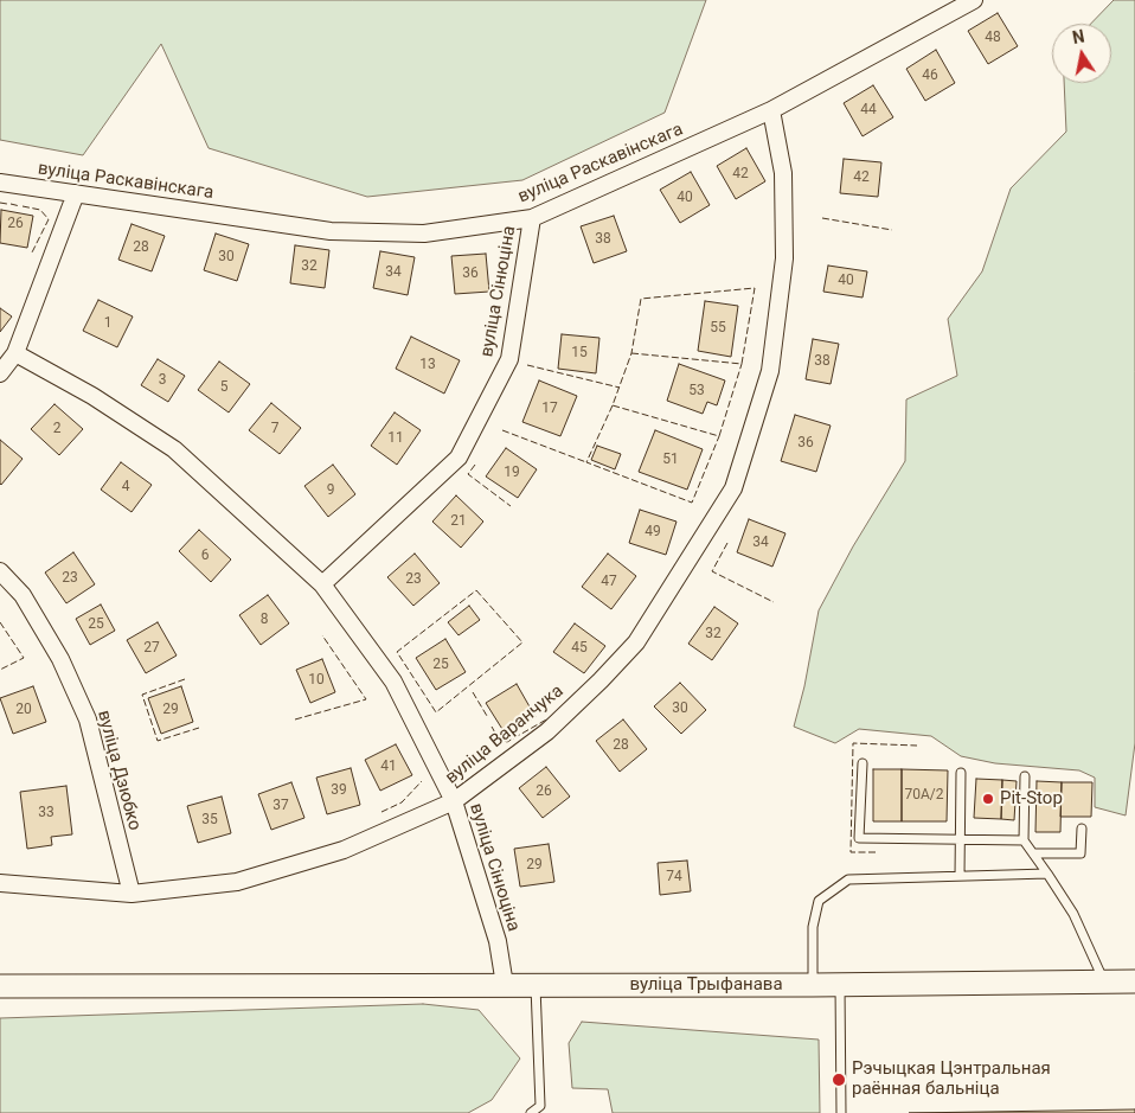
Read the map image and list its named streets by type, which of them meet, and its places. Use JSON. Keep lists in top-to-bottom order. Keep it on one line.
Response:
{"streets":{"street":["вуліца Раскавінскага","вуліца Сінюціна","вуліца Варанчука","вуліца Дзюбко","вуліца Трыфанава"]},"crossings":[["вуліца Раскавінскага","вуліца Сінюціна"],["вуліца Раскавінскага","вуліца Варанчука"],["вуліца Сінюціна","вуліца Варанчука"],["вуліца Сінюціна","вуліца Трыфанава"],["вуліца Варанчука","вуліца Дзюбко"]],"places":["Pit-Stop","Рэчыцкая Цэнтральная раённая бальніца"],"house_numbers":["48","46","44","42","42","40","26","38","28","30","32","34","36","40","1","55","15","38","13","3","5","53","17","2","7","11","36","51","19","4","9","21","49","34","6","23","23","47","8","25","32","27","45","25","10","30","20","29","28","41","39","26","70А/2","37","33","35","29","74"],"north":"top"}
